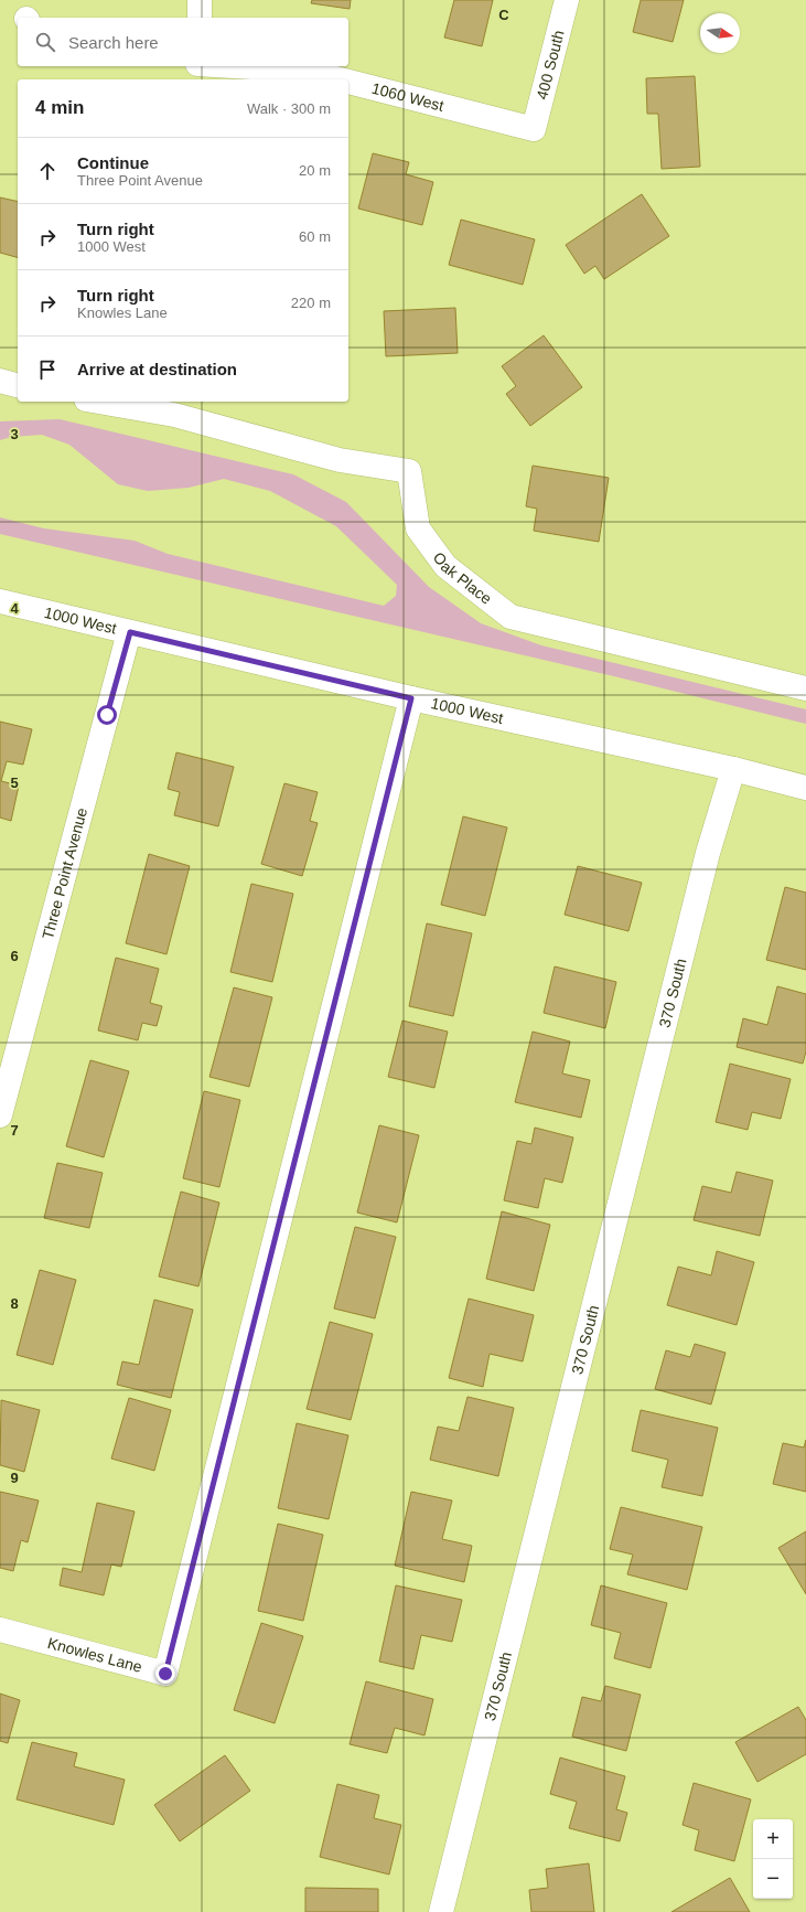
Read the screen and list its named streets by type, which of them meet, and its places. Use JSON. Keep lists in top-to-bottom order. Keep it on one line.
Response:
{"streets":{"street":["400 South","1060 West","Oak Place","1000 West","Three Point Avenue","370 South","Knowles Lane"]},"crossings":[["400 South","1060 West"],["1000 West","Three Point Avenue"],["1000 West","370 South"],["1000 West","Knowles Lane"]],"north":"right","page":{"search":"Search here","heading":["4 min","Walk · 300 m"],"list":[["Continue","Three Point Avenue","20 m"],["Turn right","1000 West","60 m"],["Turn right","Knowles Lane","220 m"],"Arrive at destination"],"map_buttons":["+","−"]},"grid":{"columns":["C"],"rows":["3","4","5","6","7","8","9"]}}
